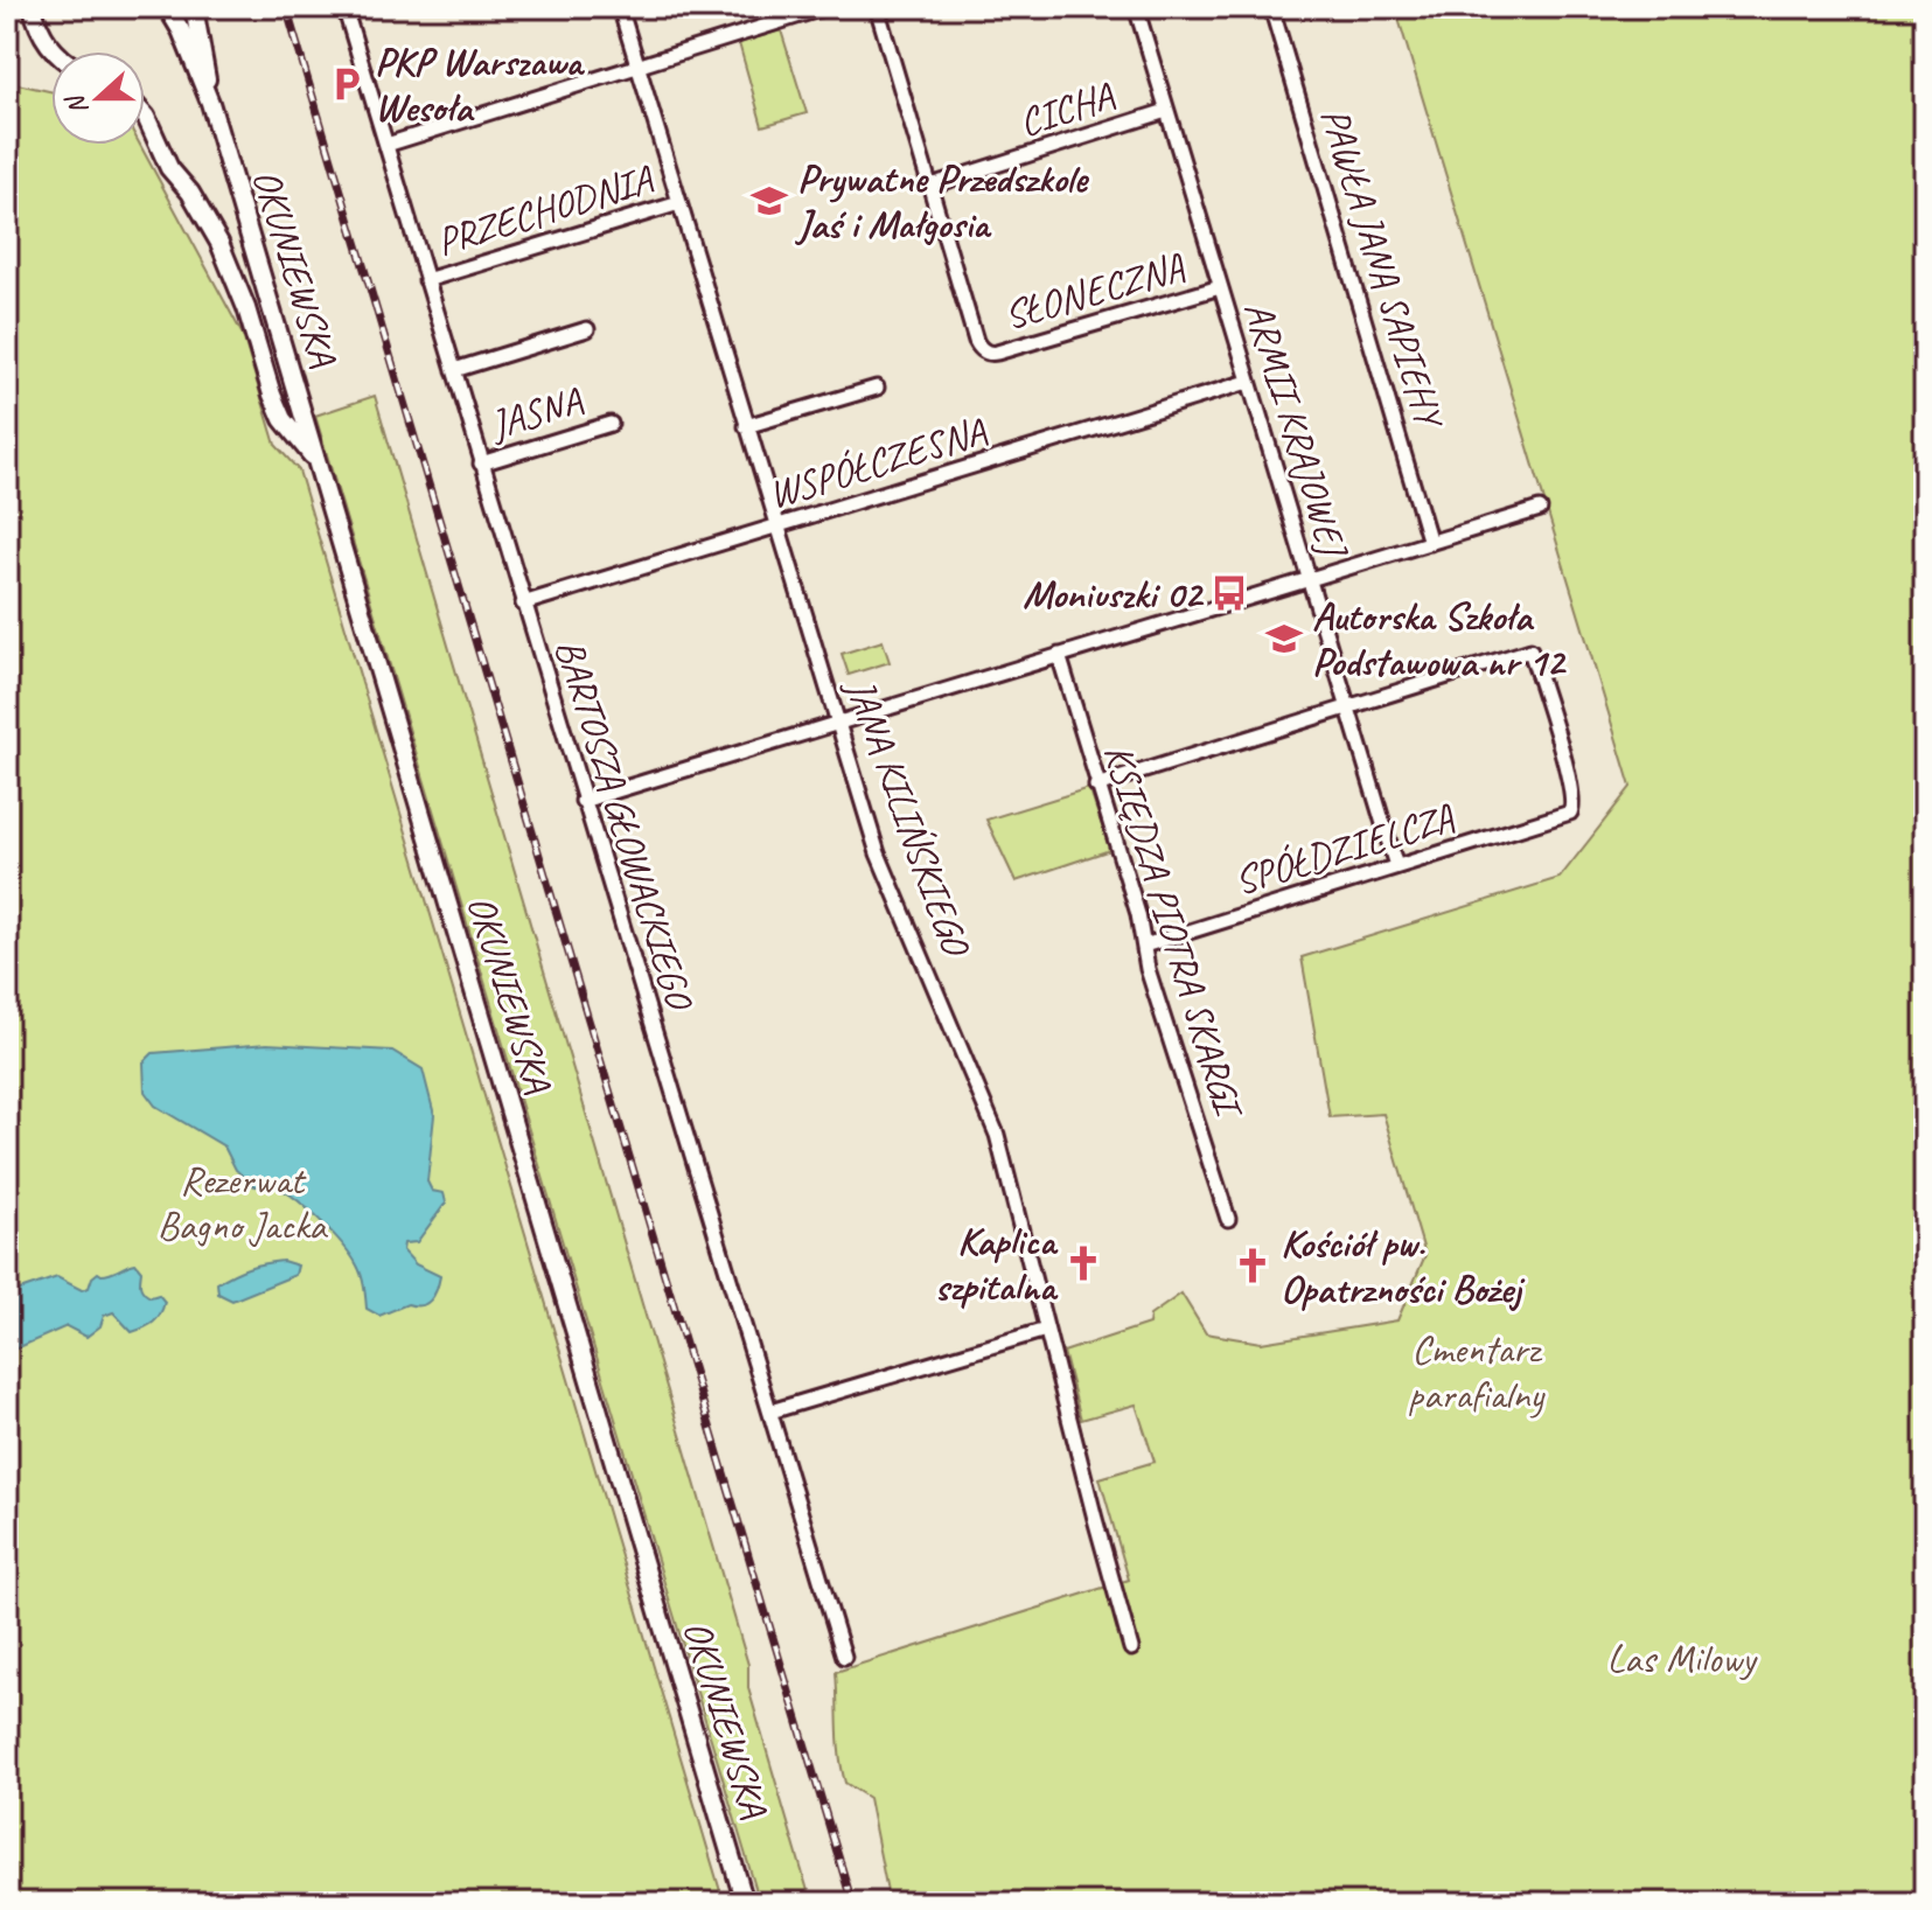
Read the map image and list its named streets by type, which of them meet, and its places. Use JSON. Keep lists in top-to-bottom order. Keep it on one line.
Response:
{"streets":{"main road":["OKUNIEWSKA"],"street":["CICHA","PRZECHODNIA","PAWŁA JANA SAPIEHY","SŁONECZNA","JASNA","ARMII KRAJOWEJ","WSPÓŁCZESNA","JANA KILIŃSKIEGO","BARTOSZA GŁOWACKIEGO","SPÓŁDZIELCZA","KSIĘDZA PIOTRA SKARGI"]},"crossings":[["CICHA","SŁONECZNA"],["CICHA","ARMII KRAJOWEJ"],["PRZECHODNIA","JANA KILIŃSKIEGO"],["PRZECHODNIA","BARTOSZA GŁOWACKIEGO"],["SŁONECZNA","ARMII KRAJOWEJ"],["JASNA","BARTOSZA GŁOWACKIEGO"],["ARMII KRAJOWEJ","WSPÓŁCZESNA"],["ARMII KRAJOWEJ","SPÓŁDZIELCZA"],["WSPÓŁCZESNA","JANA KILIŃSKIEGO"],["WSPÓŁCZESNA","BARTOSZA GŁOWACKIEGO"],["SPÓŁDZIELCZA","KSIĘDZA PIOTRA SKARGI"]],"parks":["Rezerwat Bagno Jacka","Cmentarz parafialny","Las Milowy"],"places":{"parking":["PKP Warszawa Wesoła"],"school or university":["Prywatne Przedszkole Jaś i Małgosia","Autorska Szkoła Podstawowa nr 12"],"bus stop":["Moniuszki 02"],"church":["Kaplica szpitalna","Kościół pw. Opatrzności Bożej"]},"north":"left"}
